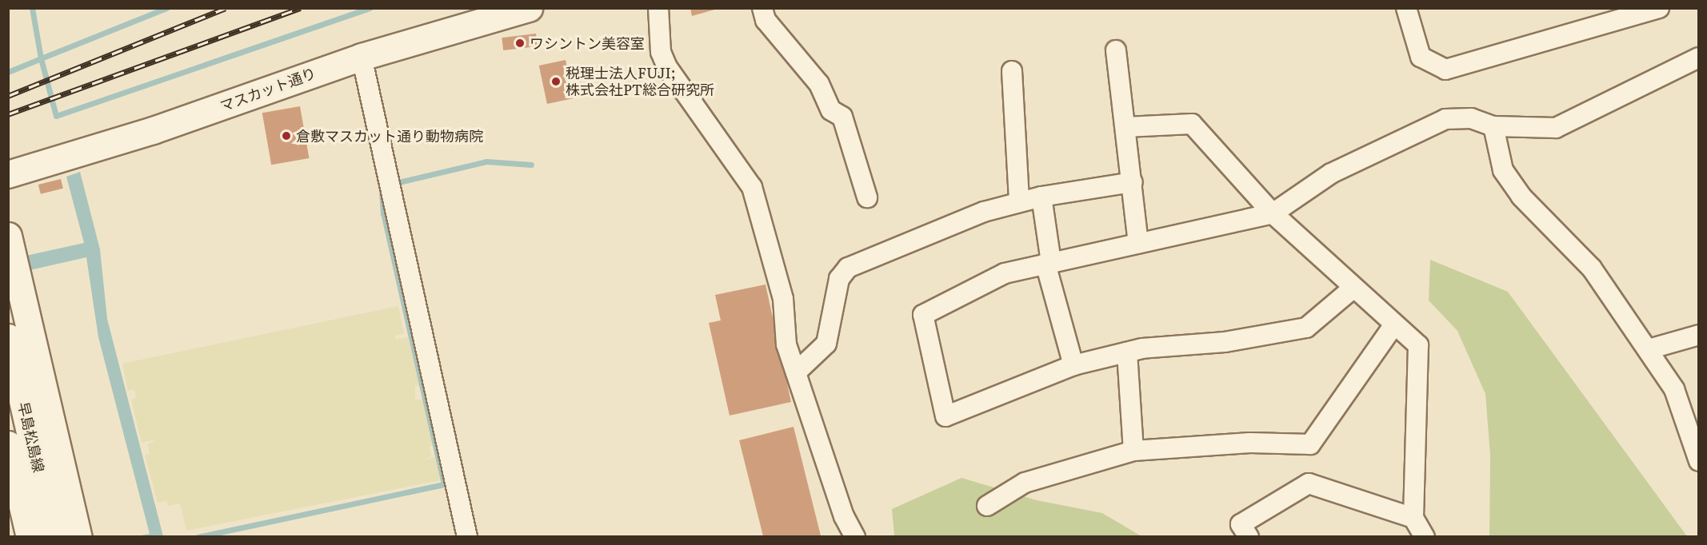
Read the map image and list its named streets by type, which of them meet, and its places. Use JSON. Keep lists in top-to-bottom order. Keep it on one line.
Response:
{"streets":{"main road":["マスカット通り","早島松島線"]},"places":["ワシントン美容室","税理士法人FUJI; 株式会社PT総合研究所","倉敷マスカット通り動物病院"]}
